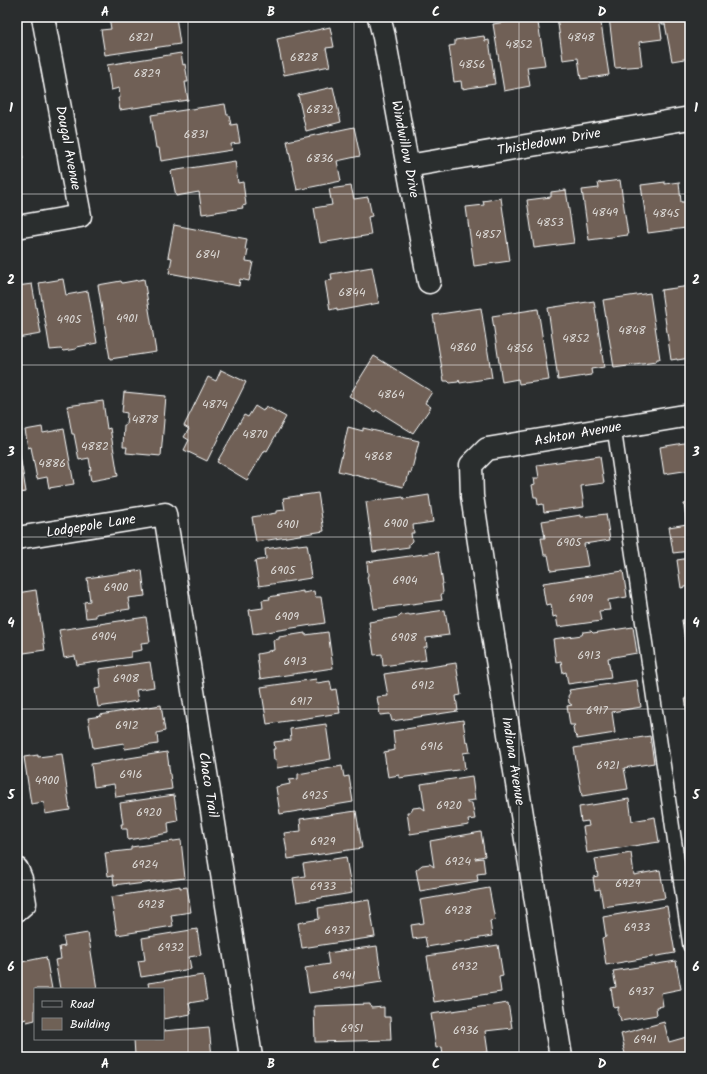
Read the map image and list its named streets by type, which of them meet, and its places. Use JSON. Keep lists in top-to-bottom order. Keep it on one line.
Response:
{"streets":{"street":["Thistledown Drive","Dougal Avenue","Windwillow Drive","Ashton Avenue","Lodgepole Lane","Indiana Avenue","Chaco Trail"]},"crossings":[["Thistledown Drive","Windwillow Drive"],["Ashton Avenue","Indiana Avenue"],["Lodgepole Lane","Chaco Trail"]],"house_numbers":["6821","4848","4852","6828","4856","6829","6832","6831","6836","4849","4845","4853","4857","6841","6844","4901","4905","4848","4852","4860","4856","4864","4874","4878","4870","4882","4868","4886","6900","6901","6905","6905","6904","6900","6909","6909","6904","6908","6913","6913","6908","6912","6917","6917","6912","6916","6921","6916","4900","6925","6920","6920","6929","6924","6924","6929","6933","6928","6928","6933","6937","6932","6932","6941","6937","6951","6936","6941"],"legend":["Road","Building"],"grid":{"columns":["A","B","C","D"],"rows":["1","2","3","4","5","6"]}}
